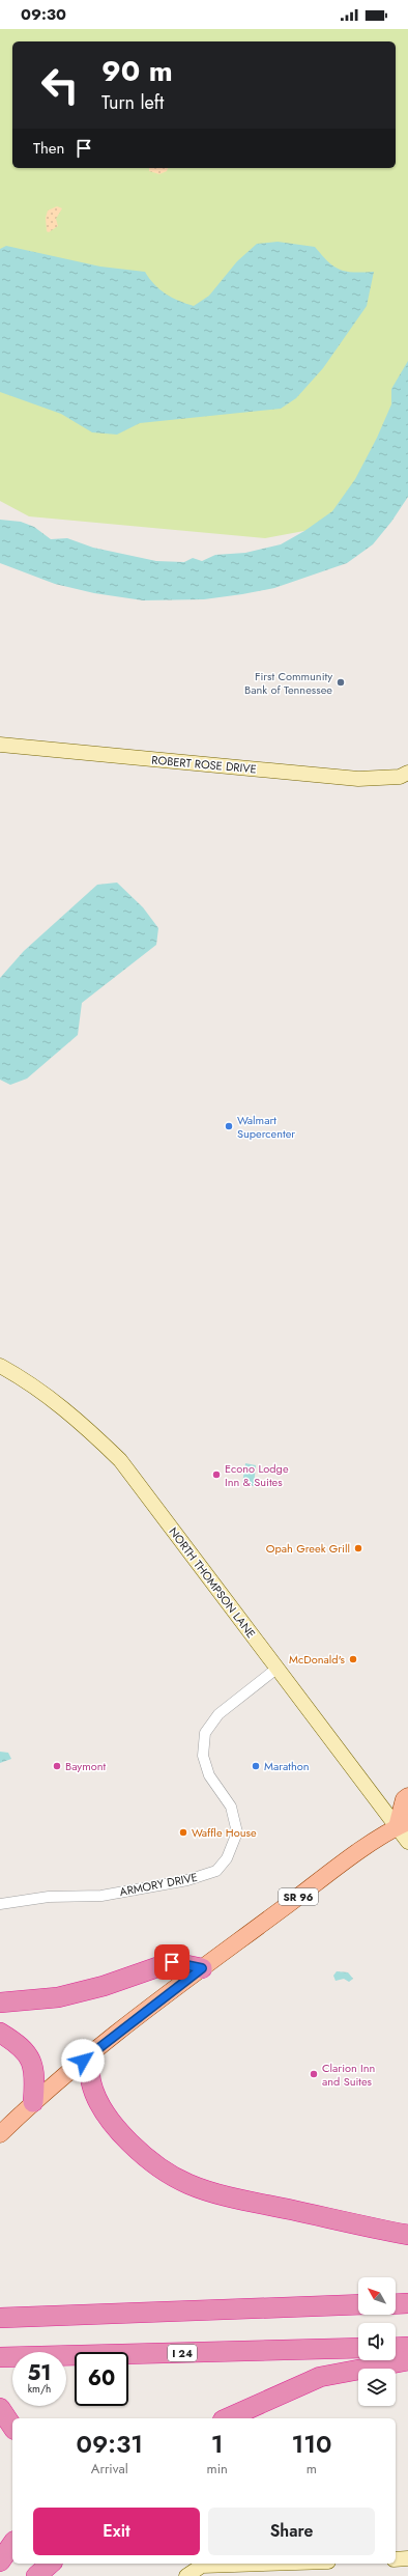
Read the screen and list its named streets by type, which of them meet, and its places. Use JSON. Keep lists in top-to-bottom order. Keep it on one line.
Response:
{"streets":{"highway":["I 24"],"main road":["ROBERT ROSE DRIVE","NORTH THOMPSON LANE","SR 96"],"street":["ARMORY DRIVE"]},"crossings":[["NORTH THOMPSON LANE","ARMORY DRIVE"],["NORTH THOMPSON LANE","SR 96"]],"places":["First Community Bank of Tennessee","Walmart Supercenter","Econo Lodge Inn & Suites","Opah Greek Grill","McDonald's","Baymont","Marathon","Waffle House","Clarion Inn and Suites"],"north":"top left","page":{"status":"09:30","turn":["90 m","Turn left"],"then":"Then","speed":"51 km/h","limit":"60","eta":["09:31","Arrival","1","min","110","m"],"buttons":["Exit","Share"]}}
